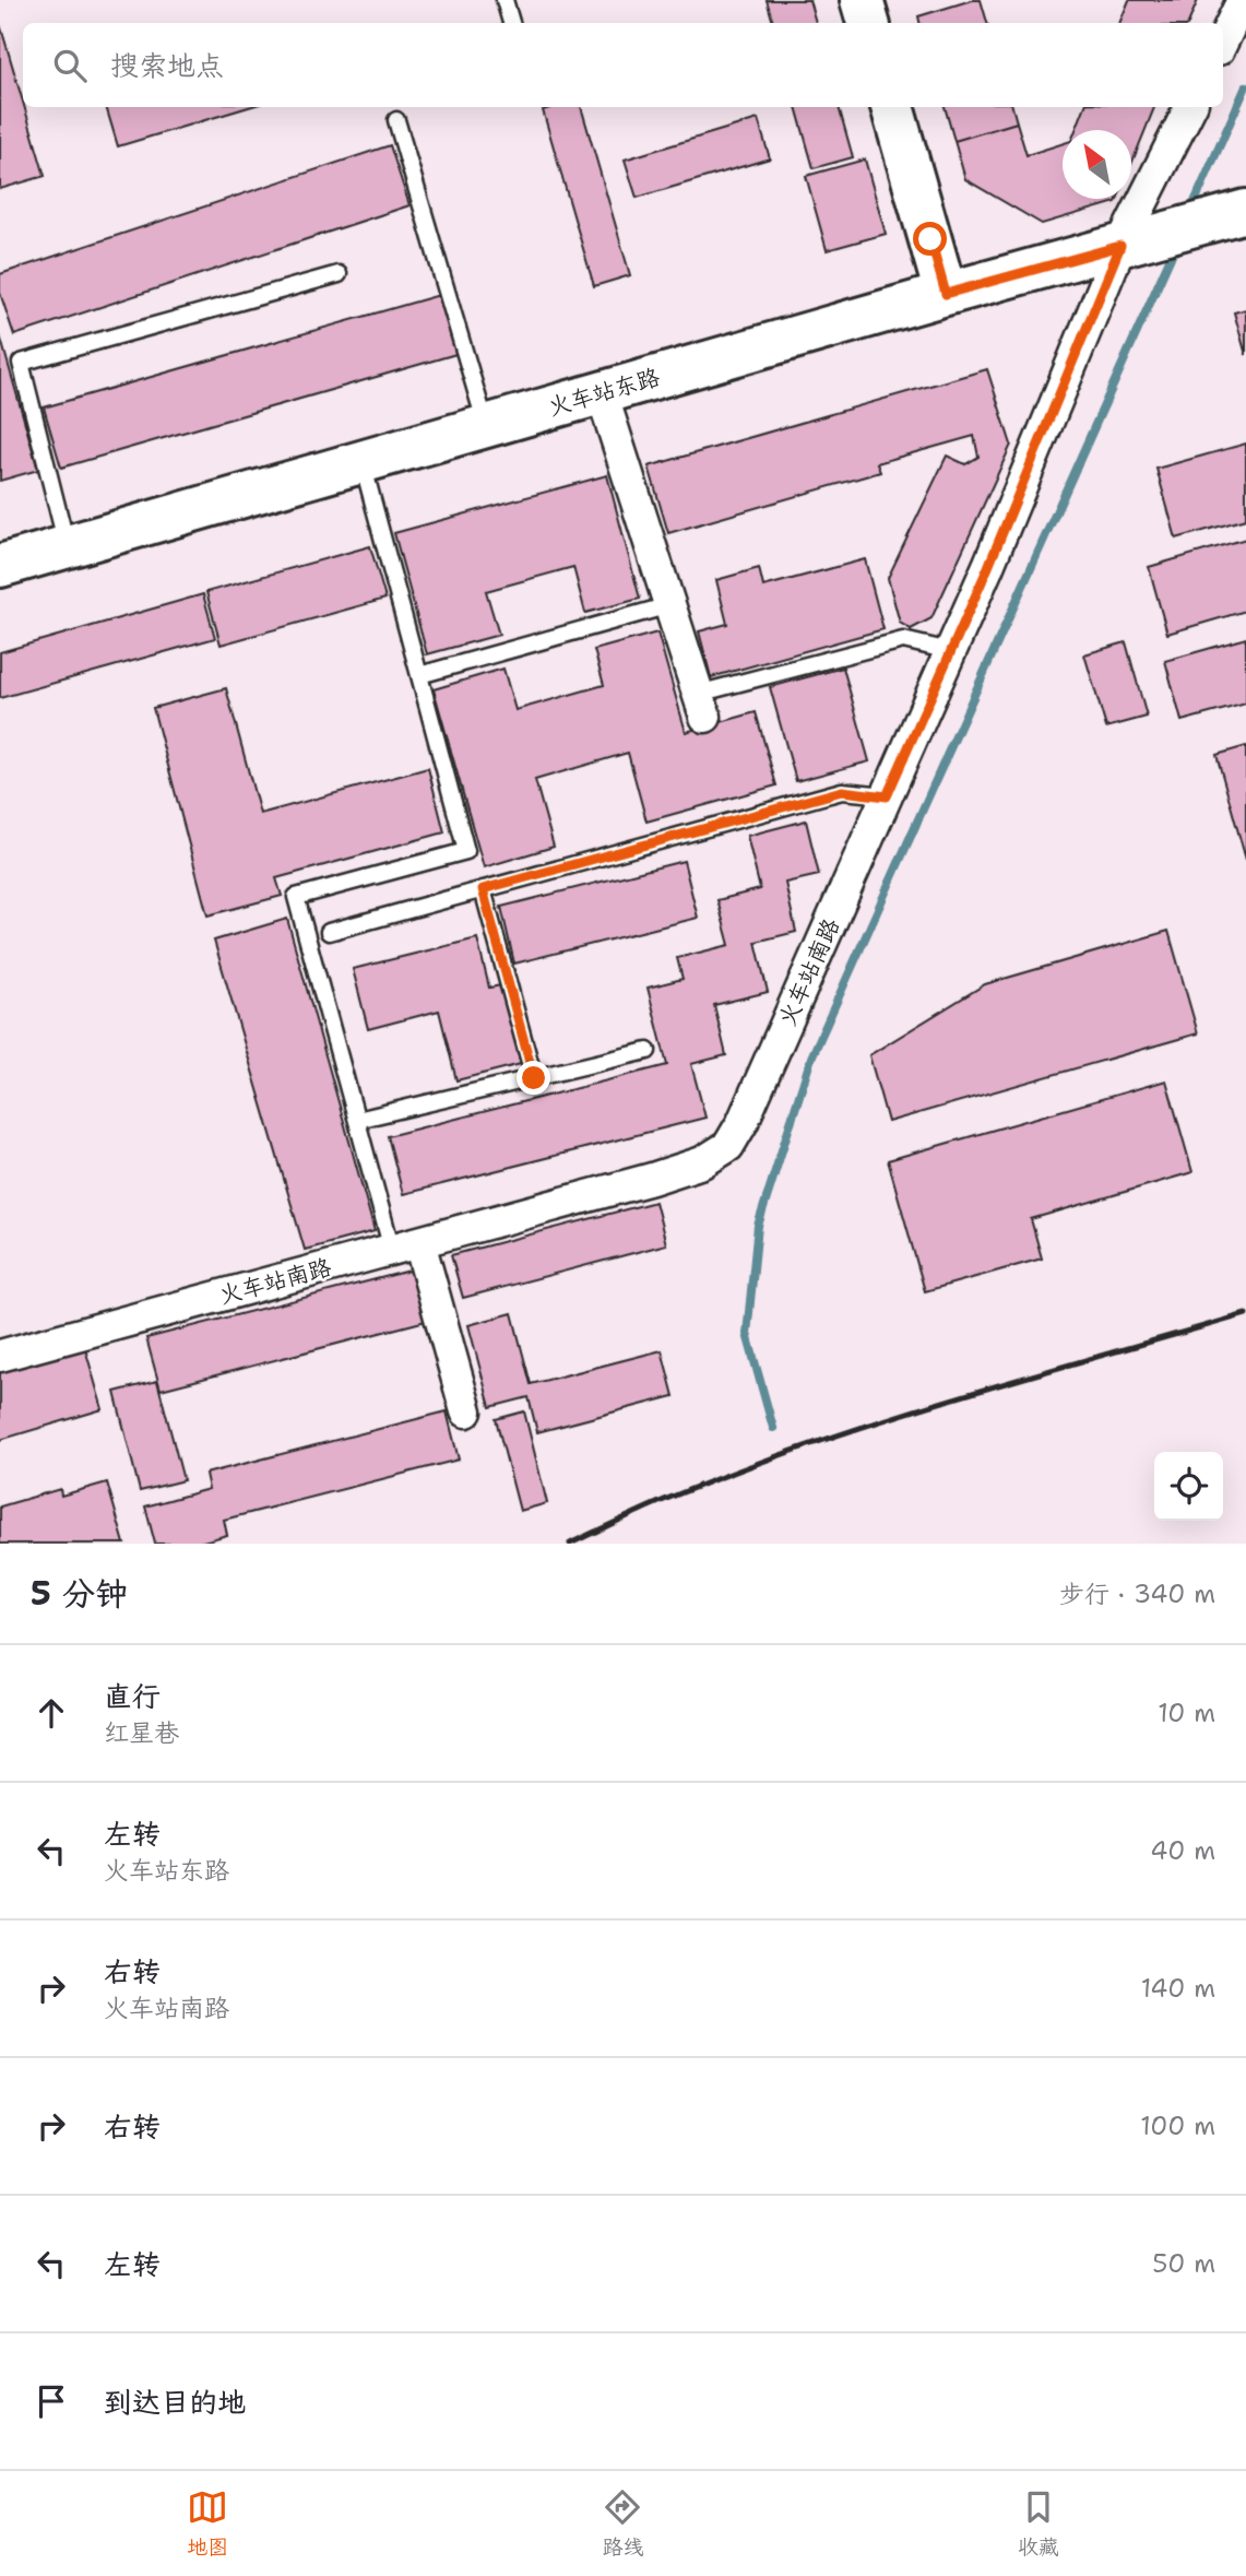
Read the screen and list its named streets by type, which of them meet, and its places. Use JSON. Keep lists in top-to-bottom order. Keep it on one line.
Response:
{"streets":{"main road":["火车站东路"],"street":["火车站南路"]},"crossings":[["火车站东路","火车站南路"]],"north":"top left","page":{"search":"搜索地点","heading":["5 分钟","步行 · 340 m"],"list":[["直行","红星巷","10 m"],["左转","火车站东路","40 m"],["右转","火车站南路","140 m"],["右转","100 m"],["左转","50 m"],"到达目的地"],"nav":["地图","路线","收藏"]}}
